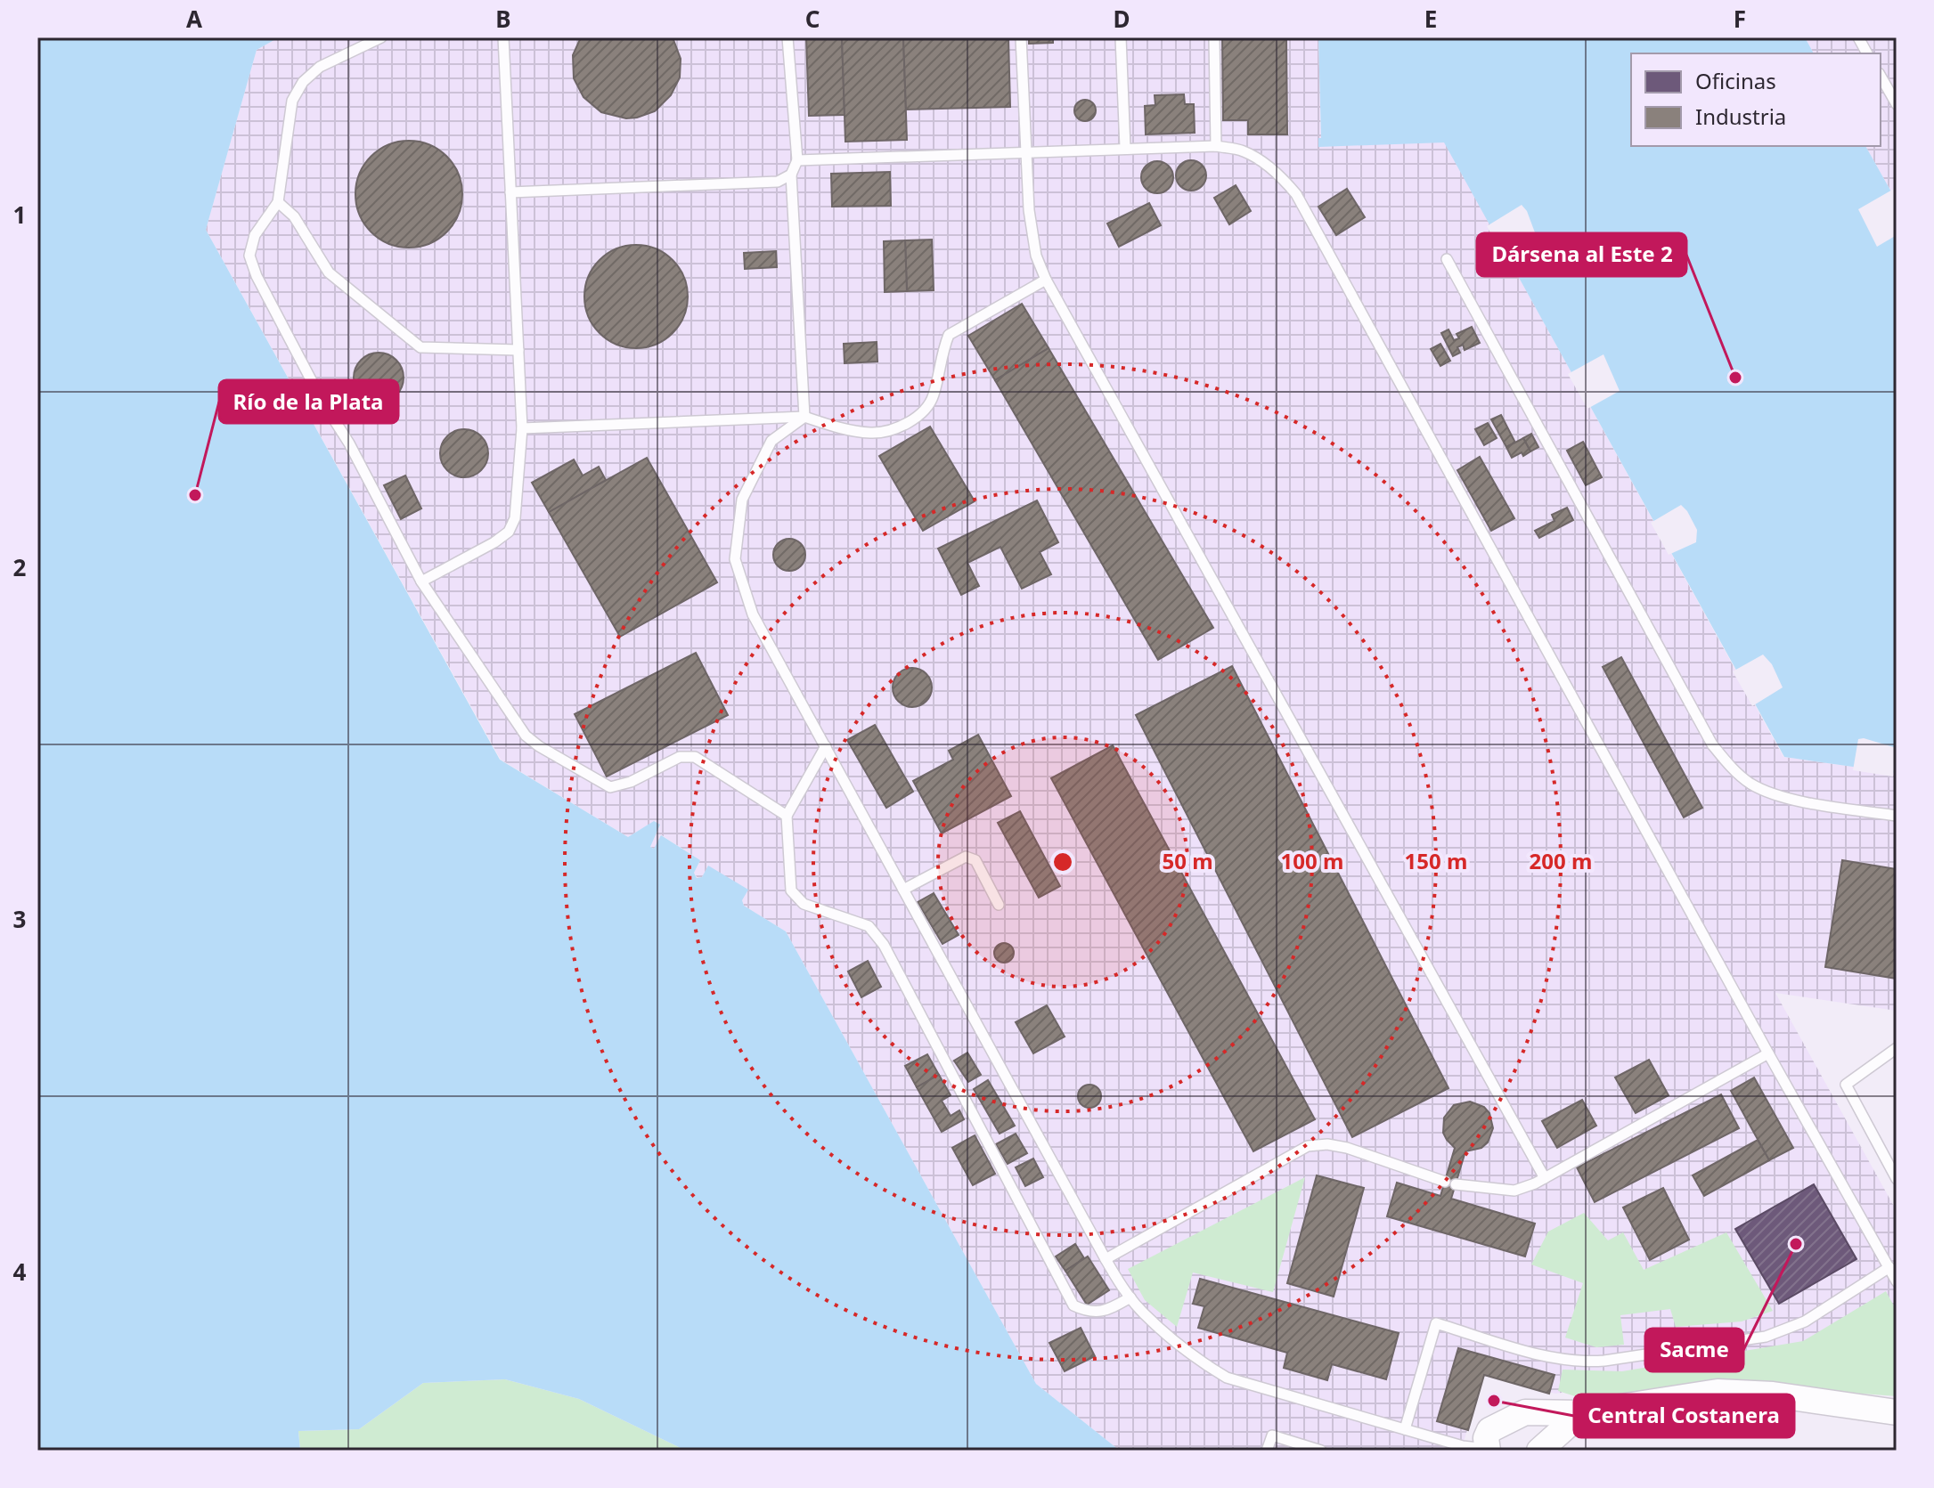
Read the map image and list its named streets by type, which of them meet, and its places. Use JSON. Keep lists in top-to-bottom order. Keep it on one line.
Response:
{"places":["Dársena al Este 2","Río de la Plata","Sacme","Central Costanera"],"legend":["Oficinas","Industria"],"grid":{"columns":["A","B","C","D","E","F"],"rows":["1","2","3","4"]},"rings":["50 m","100 m","150 m","200 m"]}
